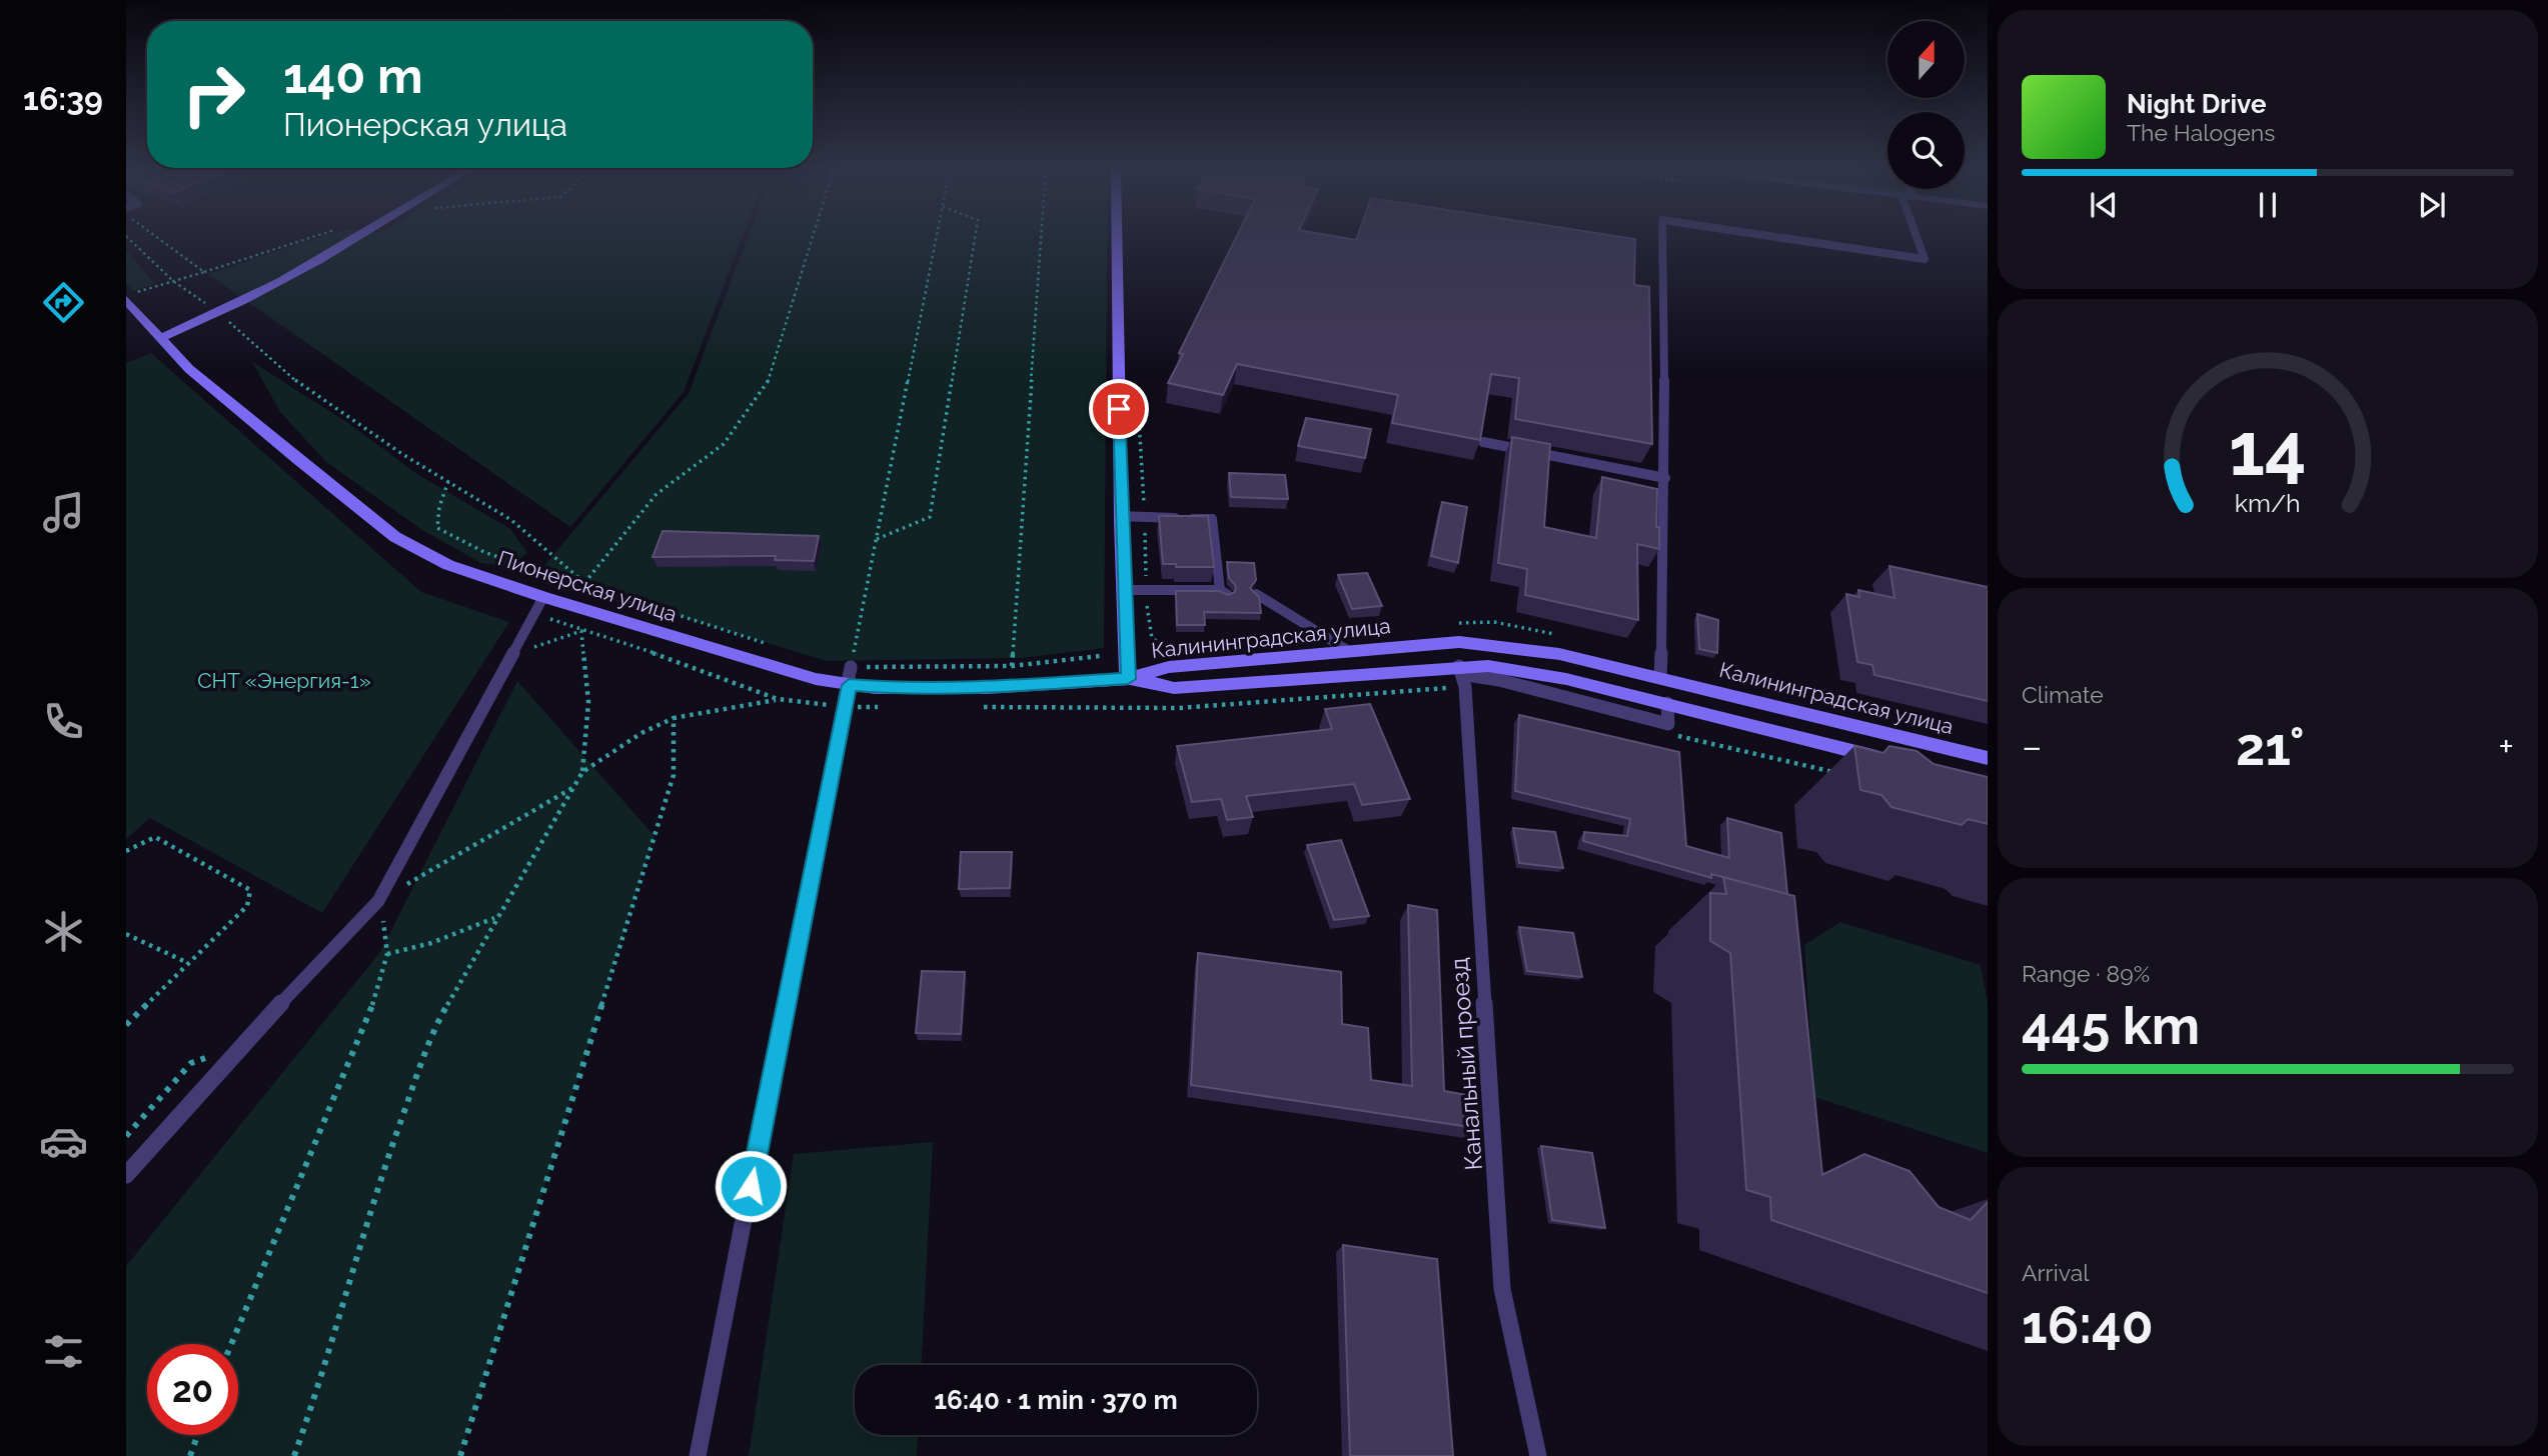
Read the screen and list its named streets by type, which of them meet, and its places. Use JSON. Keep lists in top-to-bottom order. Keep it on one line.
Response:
{"streets":{"main road":["Пионерская улица","Калининградская улица"],"lane":["Канальный проезд"]},"crossings":[["Пионерская улица","Калининградская улица"],["Калининградская улица","Канальный проезд"]],"parks":["СНТ «Энергия-1»"],"north":"top","page":{"tabs":"16:39","turn":["140 m","Пионерская улица"],"song":["Night Drive","The Halogens"],"tile":["Climate",["Range · 89%","445 km"],["Arrival","16:40"]],"heat":["−","21°","+"],"limit":"20","trip":"16:40 · 1 min · 370 m","gauge":["14","km/h"]}}
